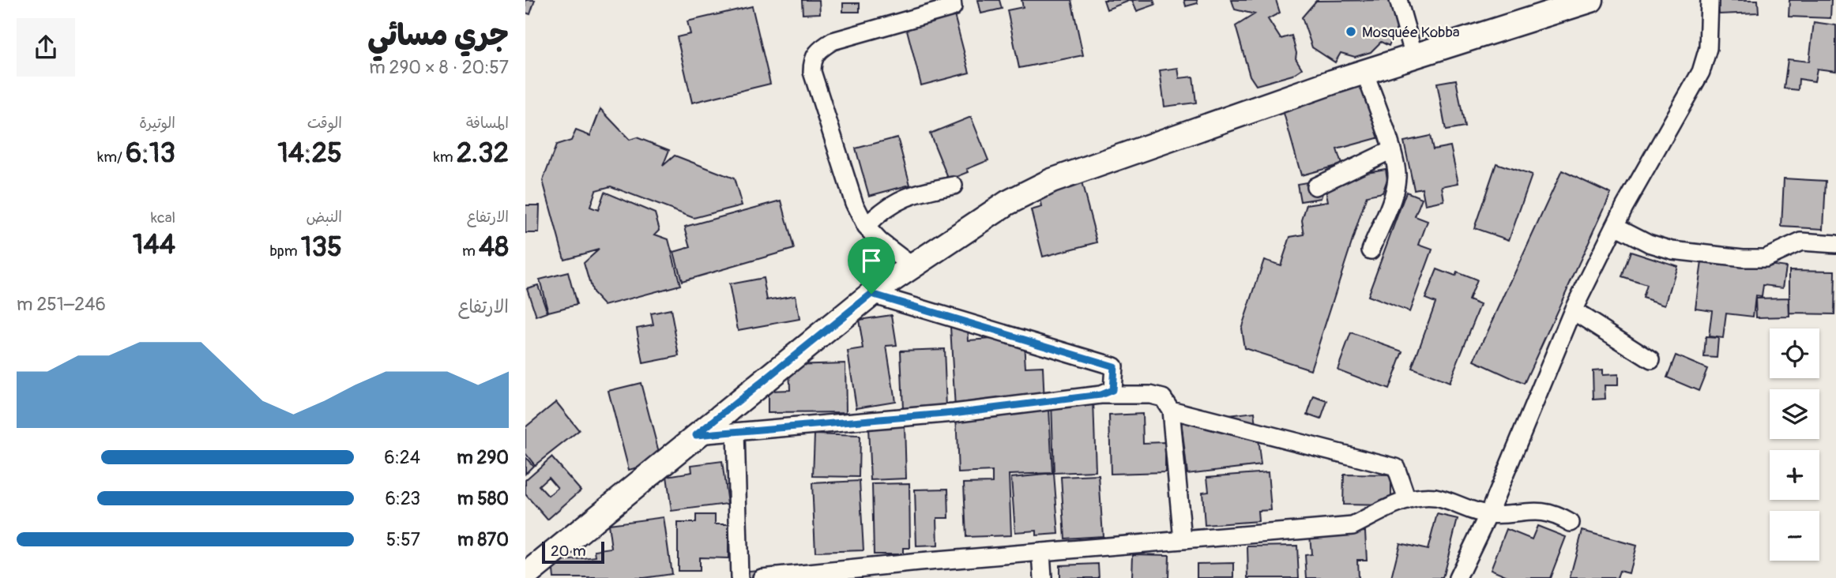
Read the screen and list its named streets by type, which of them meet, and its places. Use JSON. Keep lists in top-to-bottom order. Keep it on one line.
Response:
{"places":["Mosquée Kobba"],"scale_bar":"20 m","page":{"heading":["جري مسائي","20:57 · 8 × 290 m"],"stats":[["المسافة","2.32 km"],["الوقت","14:25"],["الوتيرة","6:13 /km"],["الارتفاع","48 m"],["النبض","135 bpm"],["kcal","144"]],"chart":["الارتفاع","246–251 m"],"map_buttons":["+","−"],"list":[{"name":"290 m","note":"6:24"},{"name":"580 m","note":"6:23"},{"name":"870 m","note":"5:57"}],"scale":"20 m"}}
